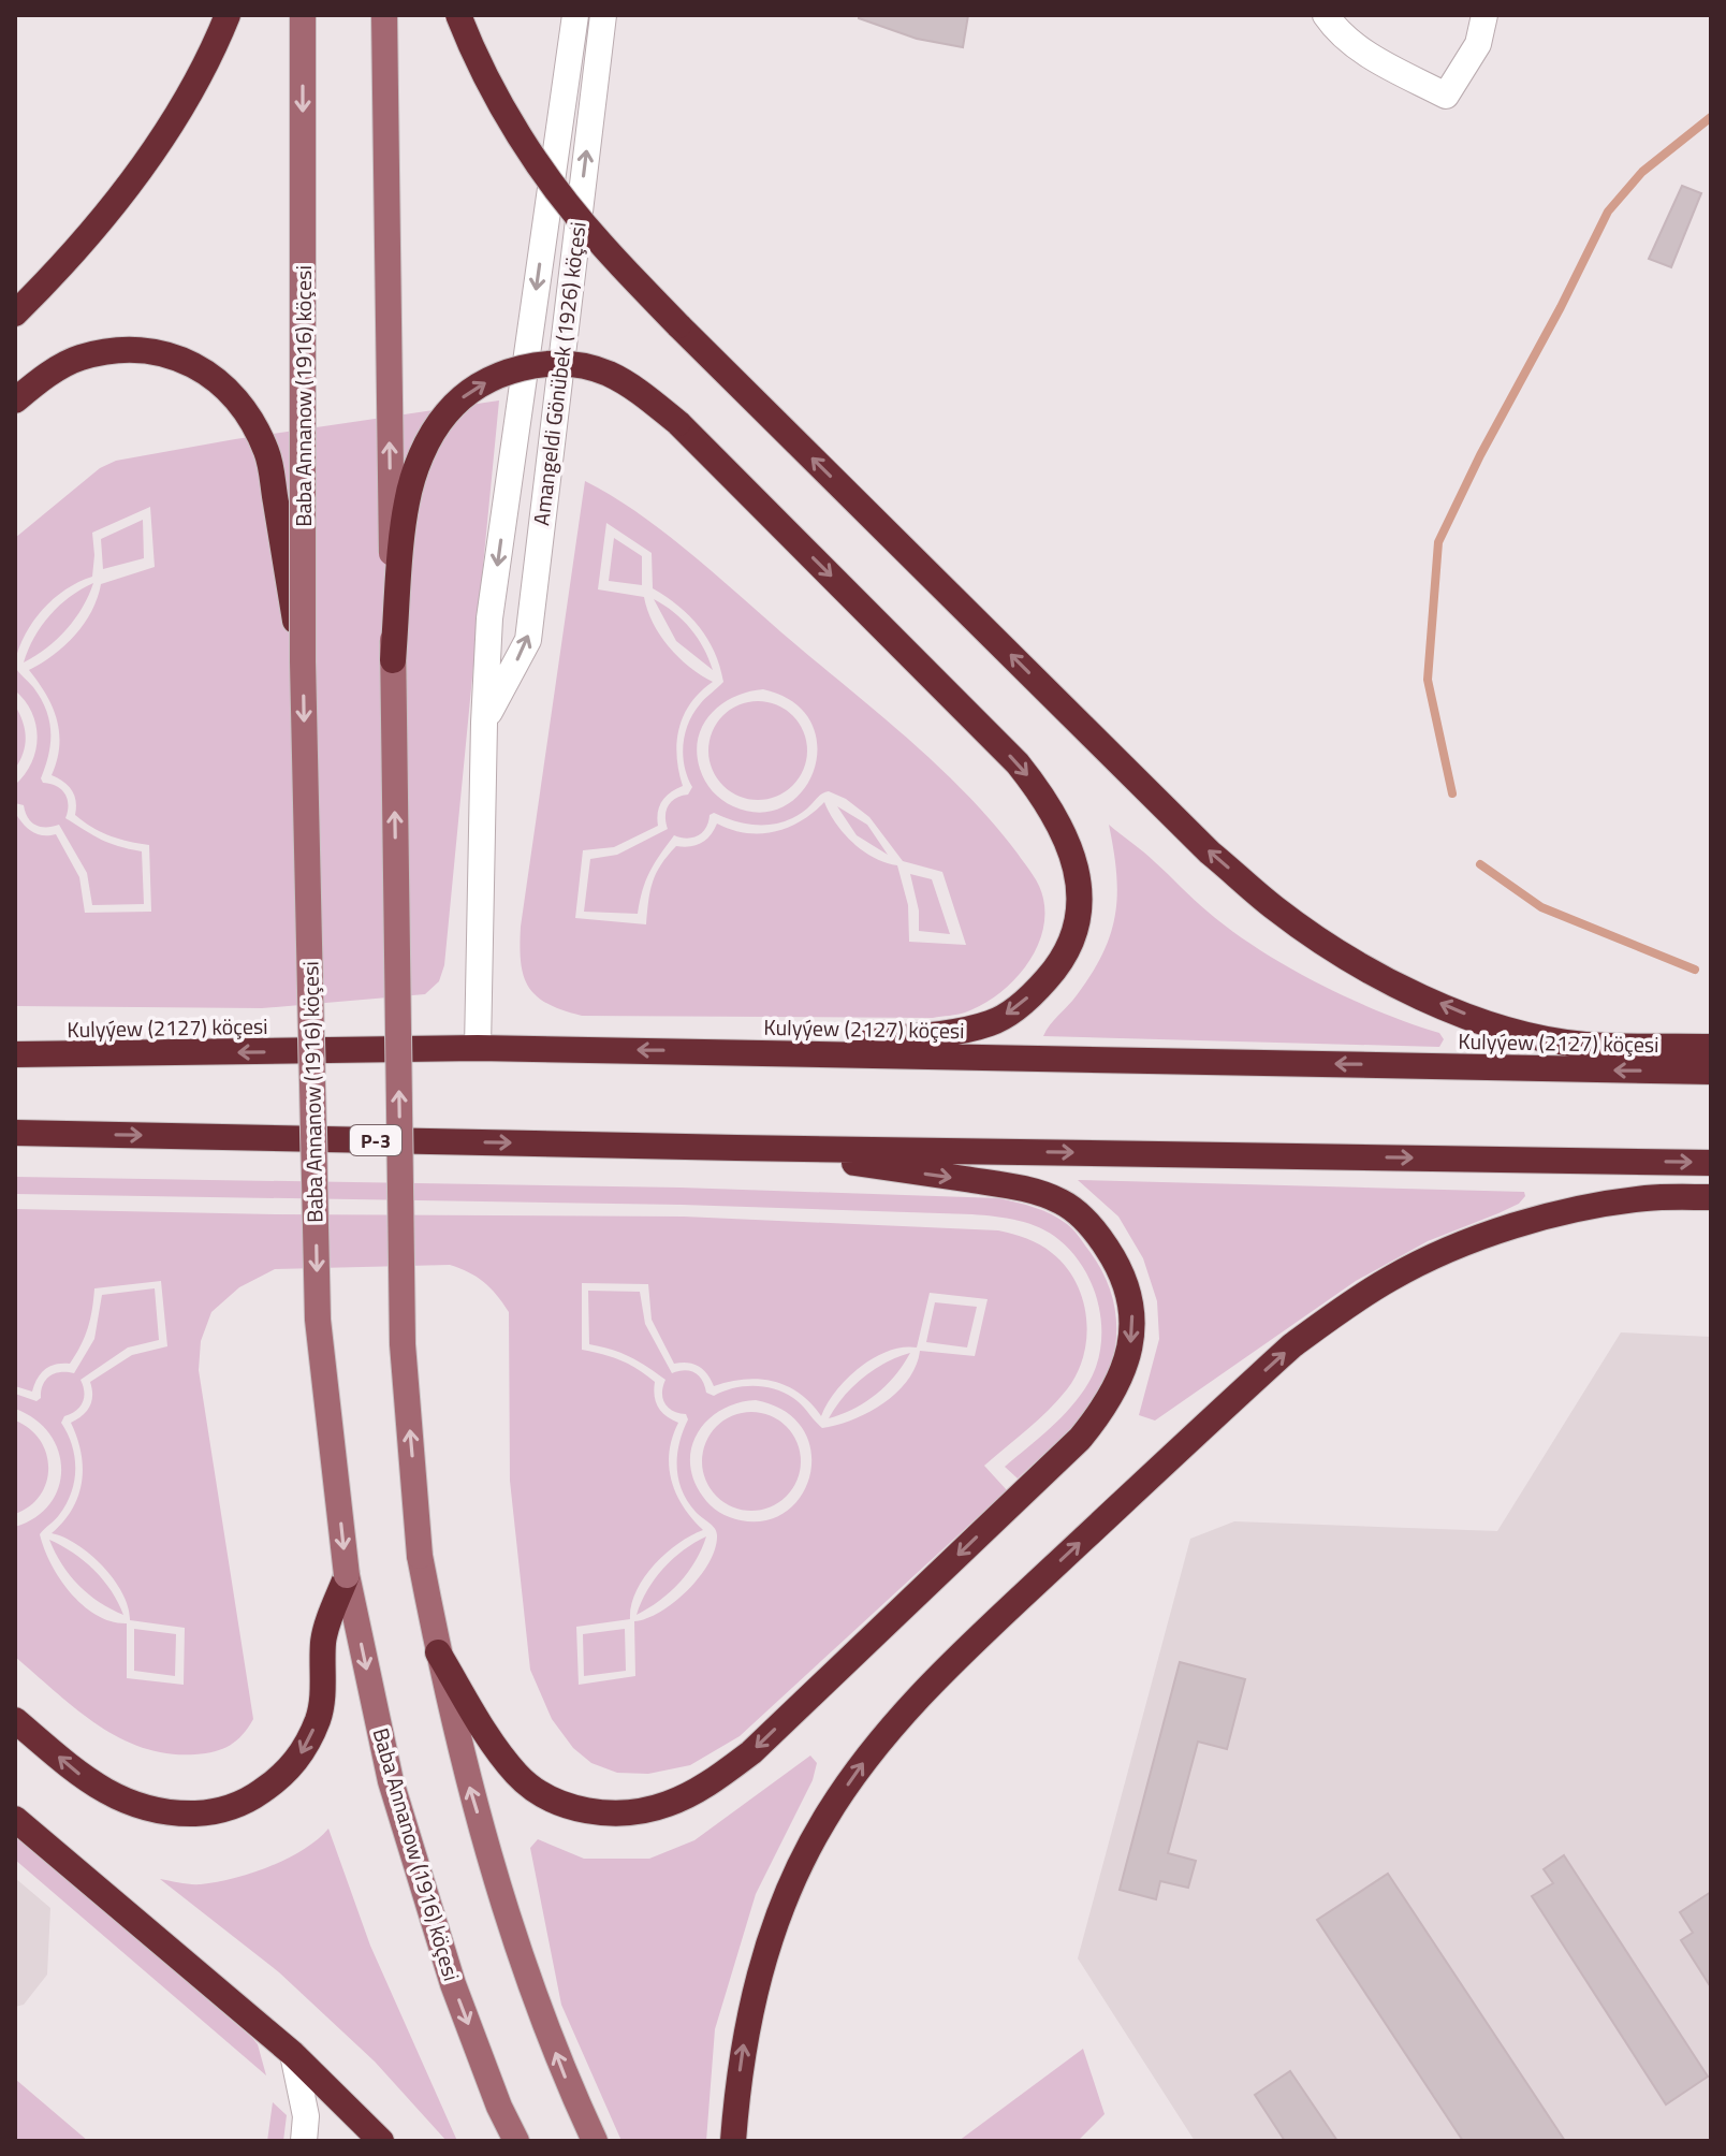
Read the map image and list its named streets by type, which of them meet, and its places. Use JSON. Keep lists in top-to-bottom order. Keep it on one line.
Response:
{"streets":{"highway":["Kulyýew (2127) köçesi","P-3"],"main road":["Baba Annanow (1916) köçesi"],"street":["Amangeldi Gönübek (1926) köçesi"]},"crossings":[["Amangeldi Gönübek (1926) köçesi","Kulyýew (2127) köçesi"]]}
